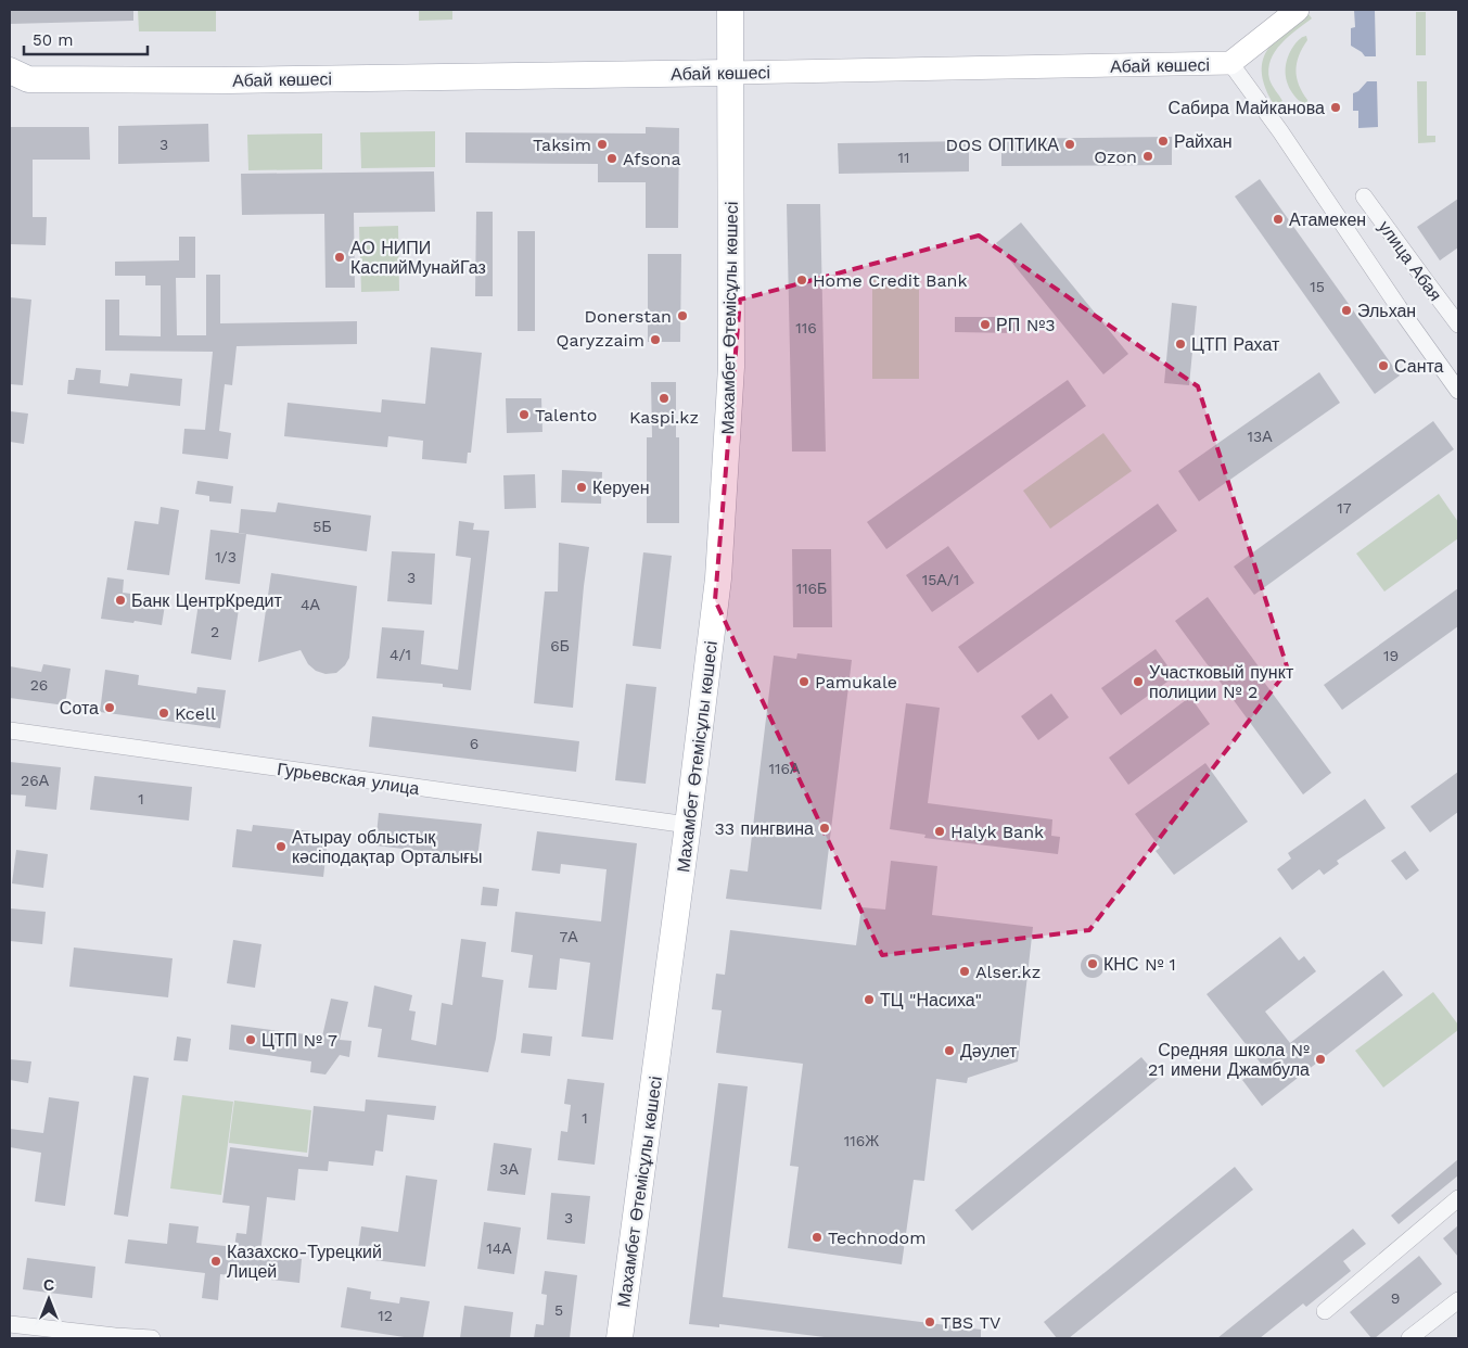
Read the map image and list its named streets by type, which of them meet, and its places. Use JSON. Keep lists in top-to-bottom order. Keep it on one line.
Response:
{"streets":{"main road":["Абай көшесі","Махамбет Өтемісұлы көшесі"],"street":["улица Абая","Гурьевская улица"]},"crossings":[["Абай көшесі","улица Абая"],["Абай көшесі","Махамбет Өтемісұлы көшесі"],["Махамбет Өтемісұлы көшесі","Гурьевская улица"]],"places":["Сабира Майканова","Райхан","Taksim","DOS ОПТИКА","Ozon","Afsona","Атамекен","АО НИПИ КаспийМунайГаз","Home Credit Bank","Эльхан","Donerstan","РП №3","Qaryzzaim","ЦТП Рахат","Санта","Kaspi.kz","Talento","Керуен","Банк ЦентрКредит","Pamukale","Участковый пункт полиции № 2","Сота","Kcell","33 пингвина","Halyk Bank","Атырау облыстық кәсіподақтар Орталығы","КНС № 1","Alser.kz","ТЦ \"Насиха\"","ЦТП № 7","Дәулет","Средняя школа № 21 имени Джамбула","Technodom","Казахско-Турецкий Лицей","TBS TV"],"house_numbers":["3","11","15","116","13А","17","5Б","1/3","3","15А/1","116Б","4А","2","6Б","4/1","19","26","6","116А","26А","1","7А","1","116Ж","3А","3","14А","9","5","12"],"scale_bar":"50 m","north":"top"}
